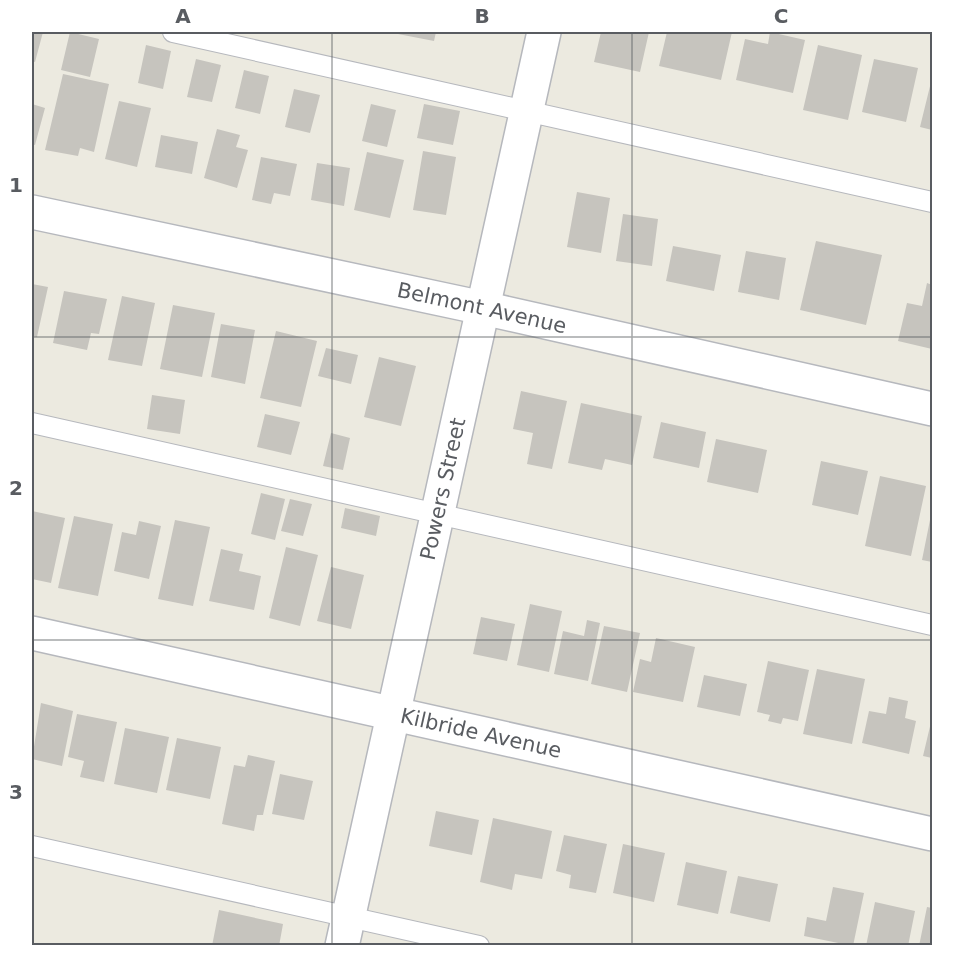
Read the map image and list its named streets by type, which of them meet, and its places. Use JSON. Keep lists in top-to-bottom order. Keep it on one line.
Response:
{"streets":{"street":["Belmont Avenue","Powers Street","Kilbride Avenue"]},"crossings":[["Belmont Avenue","Powers Street"],["Powers Street","Kilbride Avenue"]],"grid":{"columns":["A","B","C"],"rows":["1","2","3"]}}
